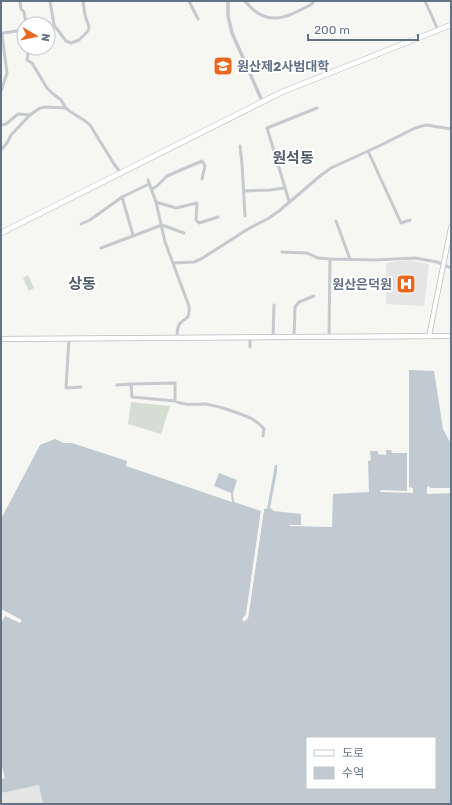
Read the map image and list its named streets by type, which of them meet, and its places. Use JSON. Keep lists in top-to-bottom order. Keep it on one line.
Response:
{"districts":["원석동","상동"],"places":{"school or university":["원산제2사범대학"],"hospital":["원산은덕원"]},"legend":["도로","수역"],"scale_bar":"200 m","north":"right"}
